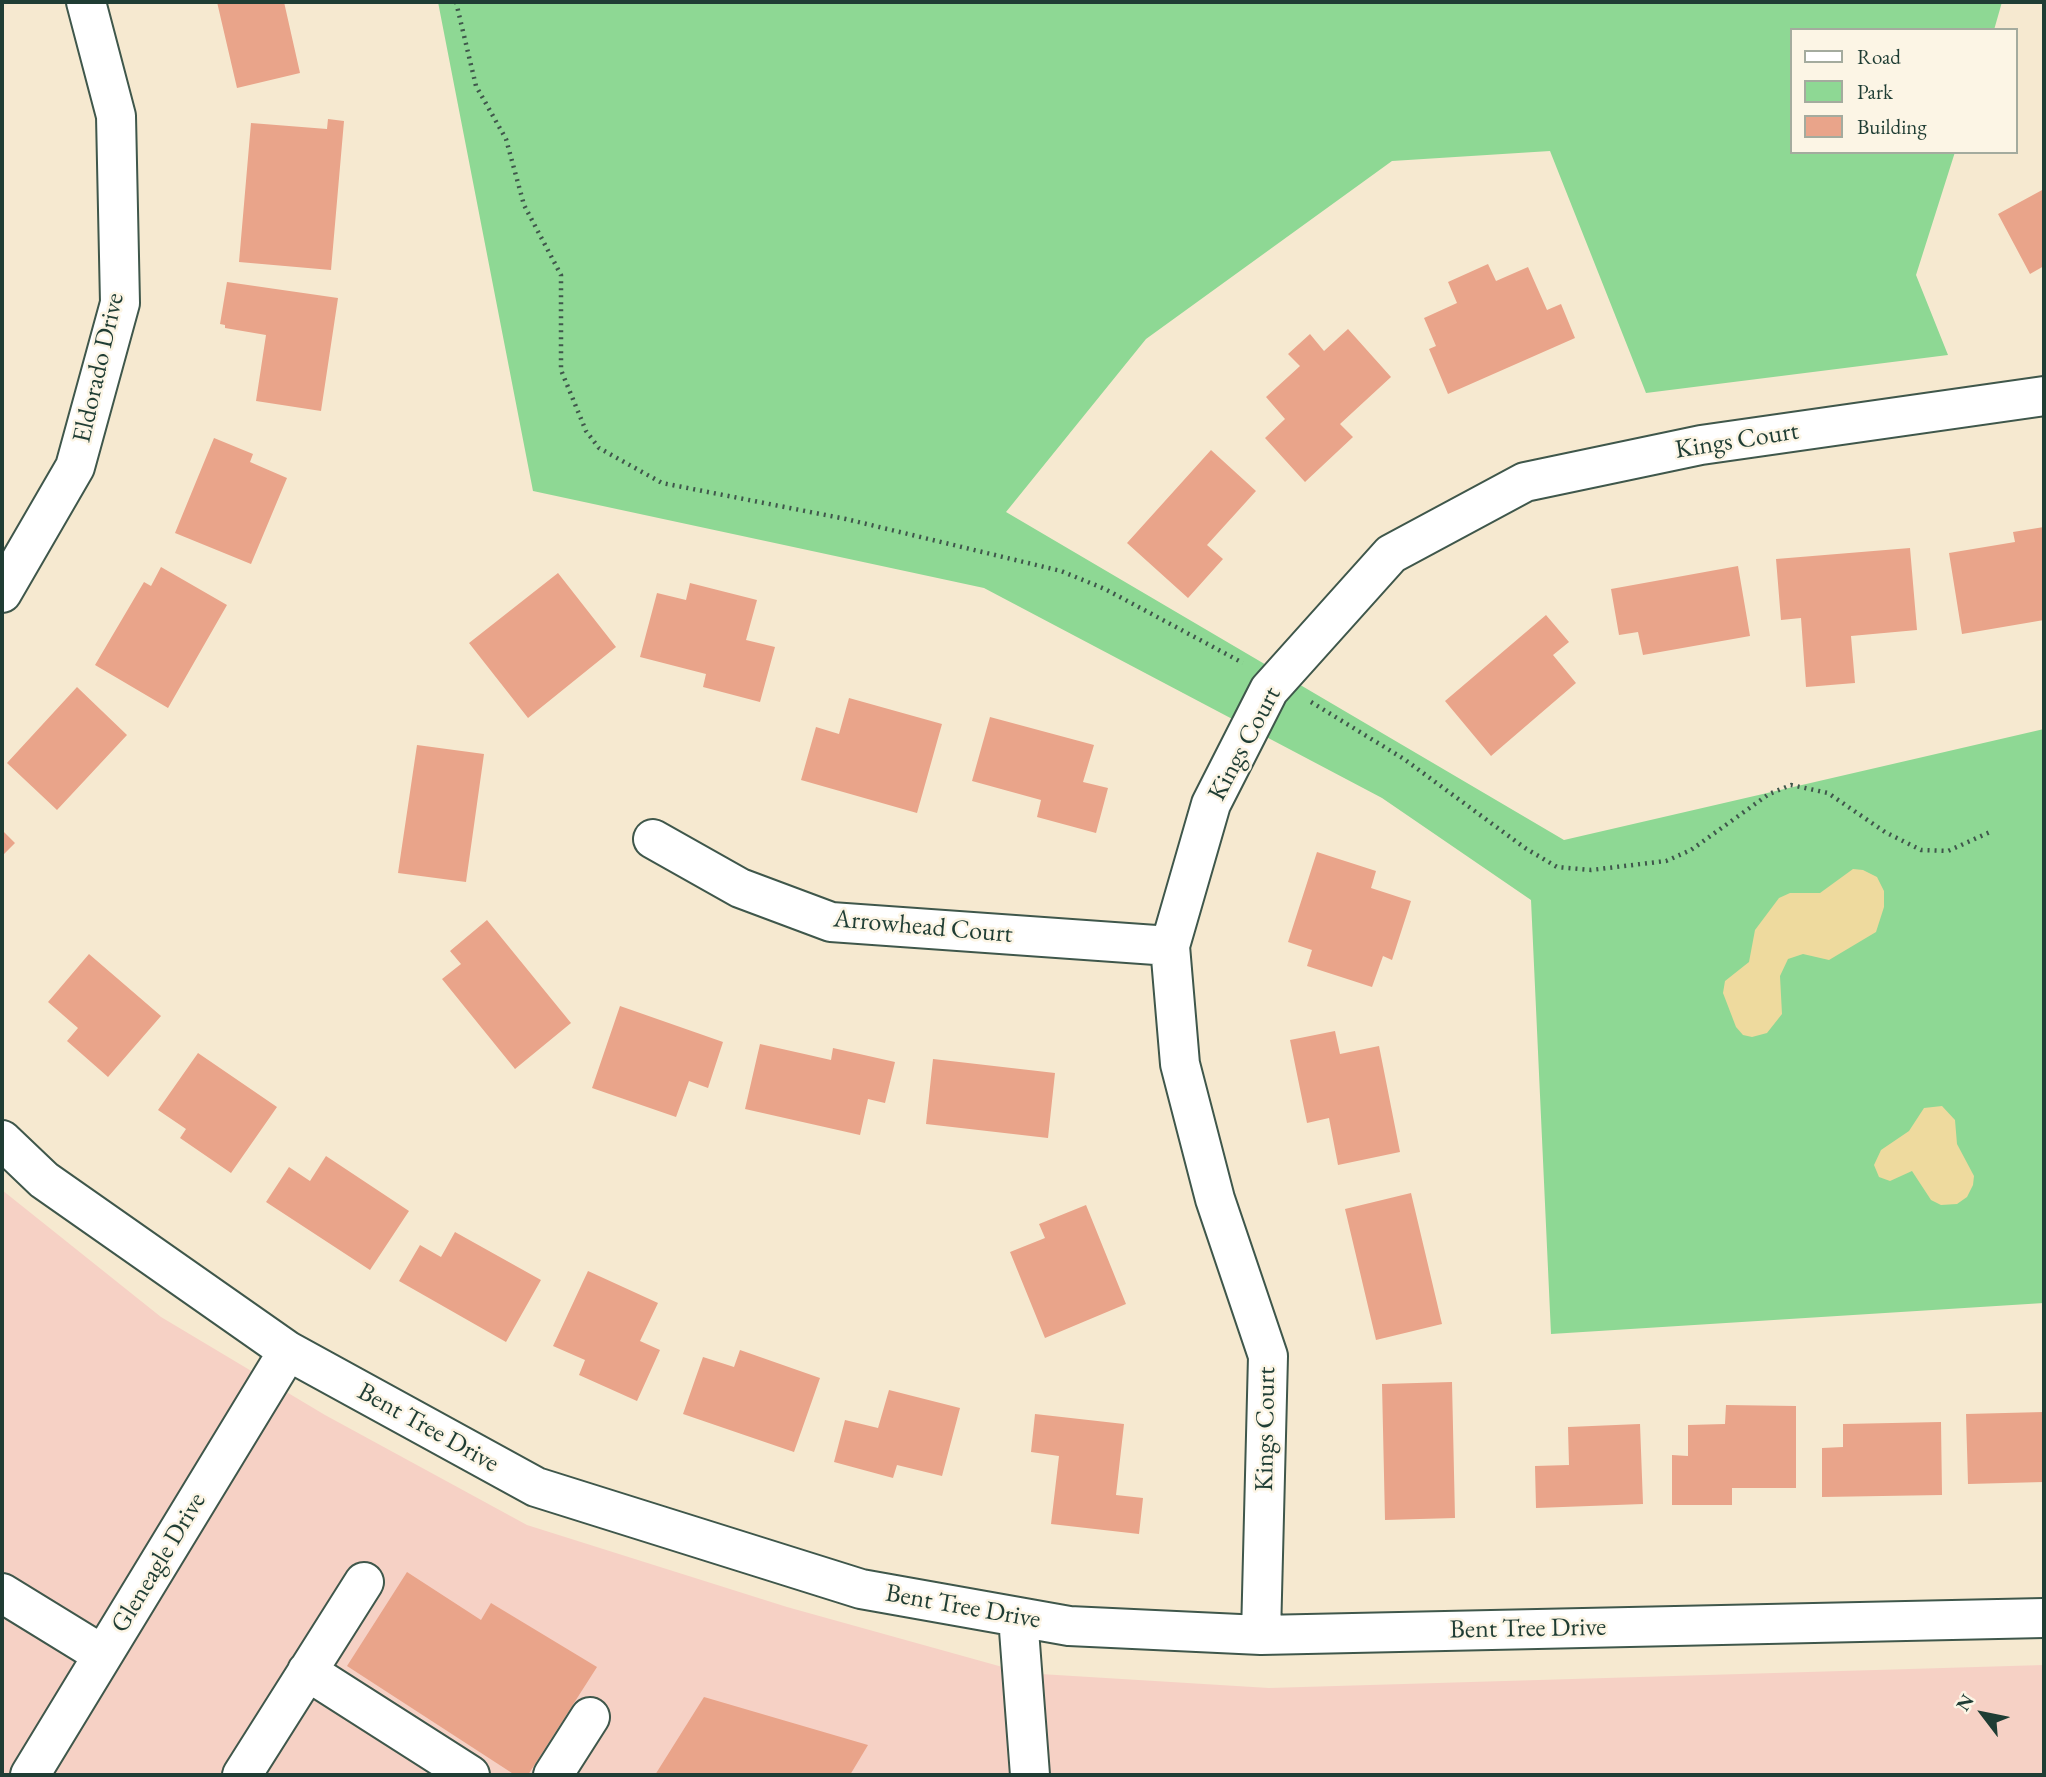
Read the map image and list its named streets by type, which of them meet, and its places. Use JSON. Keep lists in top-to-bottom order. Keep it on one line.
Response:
{"streets":{"street":["Eldorado Drive","Kings Court","Arrowhead Court","Bent Tree Drive","Gleneagle Drive"]},"crossings":[["Kings Court","Arrowhead Court"],["Kings Court","Bent Tree Drive"],["Bent Tree Drive","Gleneagle Drive"]],"legend":["Road","Park","Building"],"north":"top left"}
